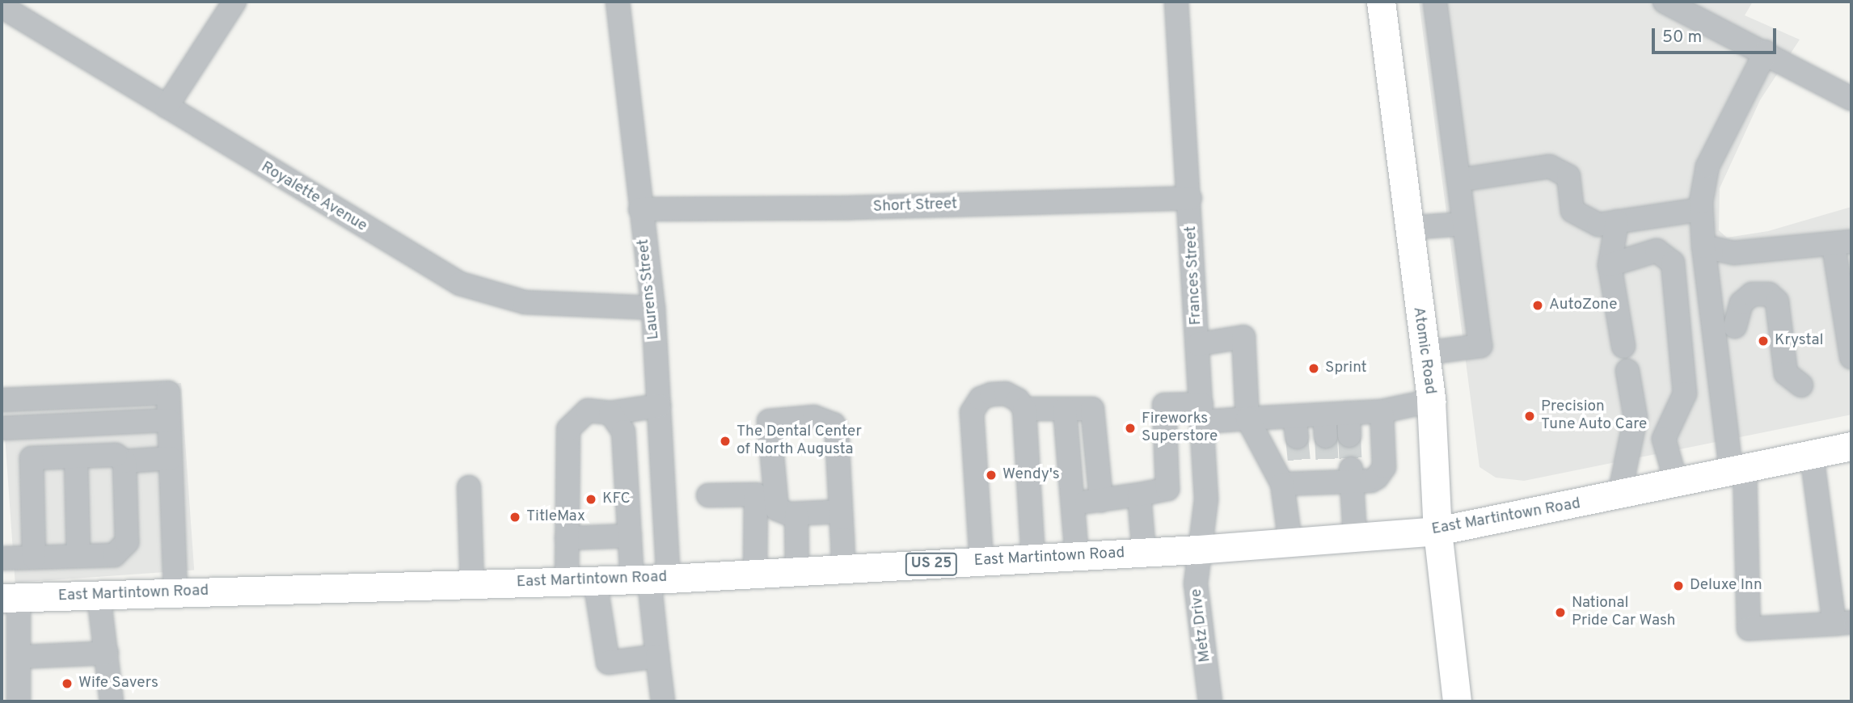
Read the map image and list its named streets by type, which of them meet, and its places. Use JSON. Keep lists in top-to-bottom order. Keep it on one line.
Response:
{"streets":{"main road":["Atomic Road","East Martintown Road","US 25"],"street":["Royalette Avenue","Short Street","Frances Street","Laurens Street","Metz Drive"]},"crossings":[["Royalette Avenue","Laurens Street"],["Short Street","Frances Street"],["Short Street","Laurens Street"],["Frances Street","East Martintown Road"],["Frances Street","Metz Drive"],["Laurens Street","East Martintown Road"],["Atomic Road","East Martintown Road"],["East Martintown Road","Metz Drive"]],"places":["AutoZone","Krystal","Sprint","Precision Tune Auto Care","Fireworks Superstore","The Dental Center of North Augusta","Wendy's","KFC","TitleMax","Deluxe Inn","National Pride Car Wash","Wife Savers"],"scale_bar":"50 m"}
